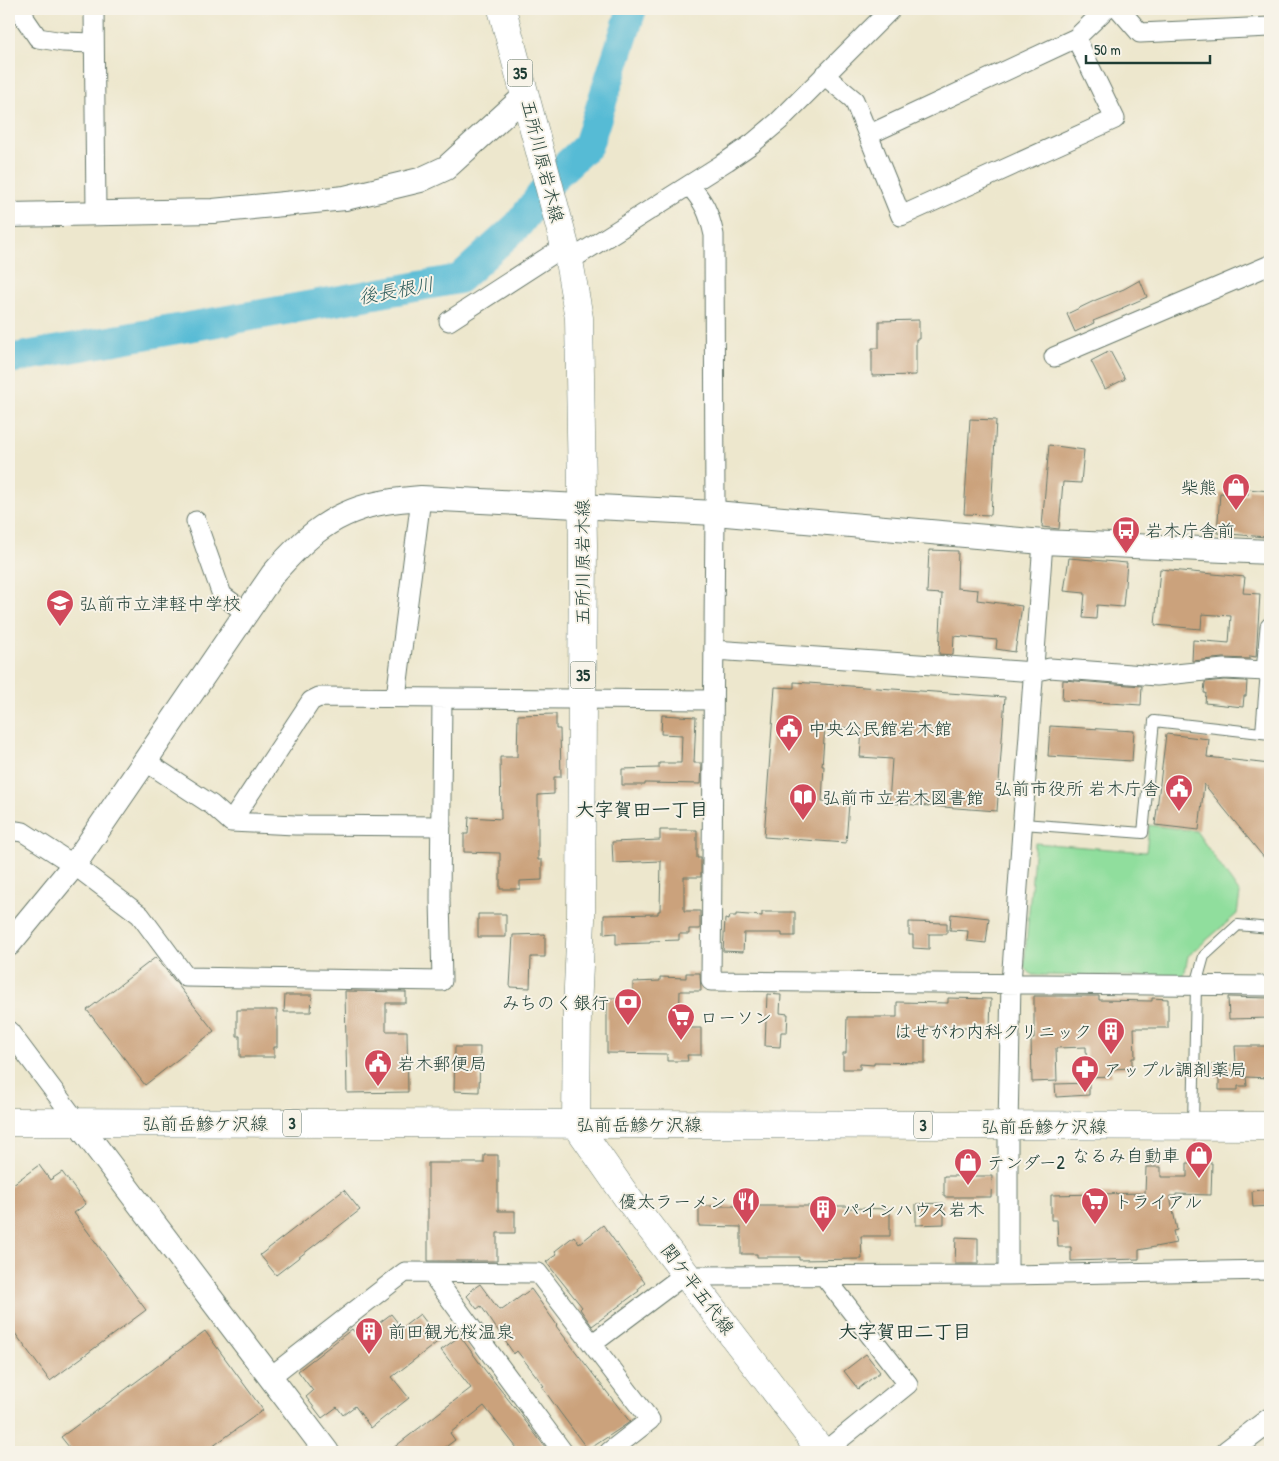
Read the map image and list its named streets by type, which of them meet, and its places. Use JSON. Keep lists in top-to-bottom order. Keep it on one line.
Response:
{"streets":{"main road":["35","五所川原岩木線","弘前岳鰺ケ沢線","3","関ケ平五代線"]},"crossings":[["五所川原岩木線","弘前岳鰺ケ沢線"],["五所川原岩木線","関ケ平五代線"],["弘前岳鰺ケ沢線","関ケ平五代線"]],"districts":["大字賀田一丁目","大字賀田二丁目"],"water":["後長根川"],"places":{"shop":["柴熊","なるみ自動車","テンダー2"],"bus stop":["岩木庁舎前"],"school or university":["弘前市立津軽中学校"],"public building":["中央公民館岩木館","弘前市役所 岩木庁舎","岩木郵便局"],"library":["弘前市立岩木図書館"],"bank":["みちのく銀行"],"supermarket":["ローソン","トライアル"],"building":["はせがわ内科クリニック","パインハウス岩木","前田観光桜温泉"],"pharmacy":["アップル調剤薬局"],"restaurant":["優太ラーメン"]},"scale_bar":"50 m"}
